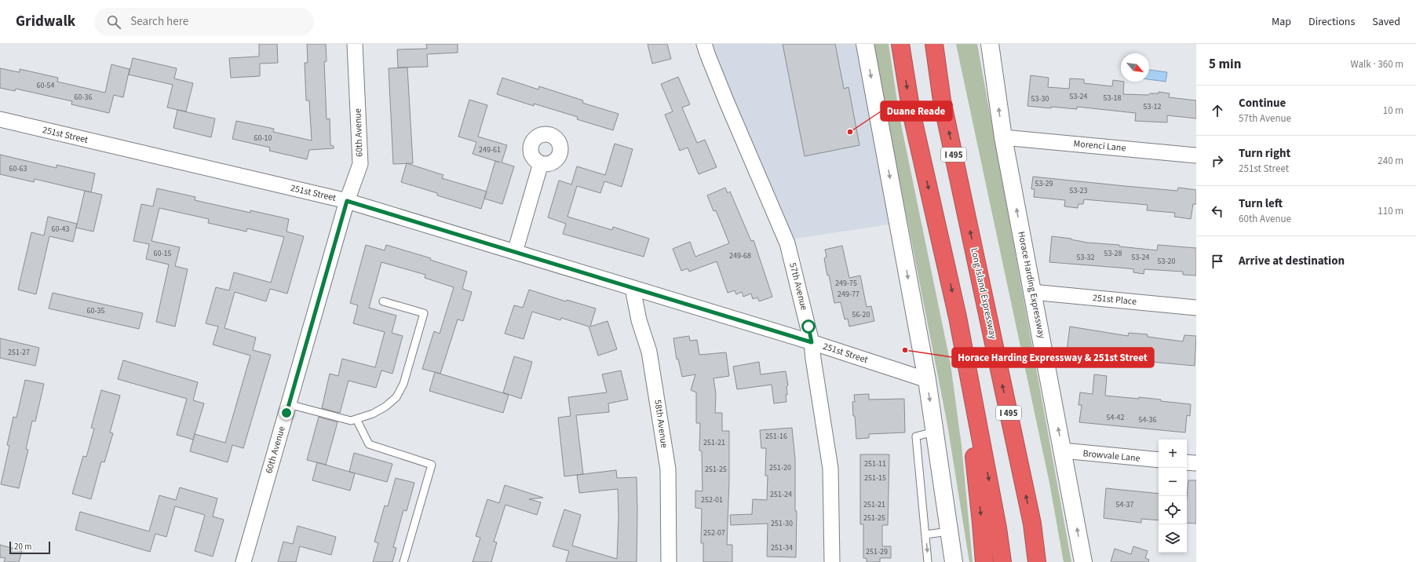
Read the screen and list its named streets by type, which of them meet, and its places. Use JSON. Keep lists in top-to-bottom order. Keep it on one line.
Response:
{"streets":{"highway":["I 495","Long Island Expressway"],"main road":["Horace Harding Expressway"],"street":["60th Avenue","251st Street","Morenci Lane","57th Avenue","251st Place","58th Avenue","Browvale Lane"]},"crossings":[["60th Avenue","251st Street"],["251st Street","57th Avenue"],["251st Street","58th Avenue"],["Morenci Lane","Horace Harding Expressway"],["Horace Harding Expressway","251st Place"],["Horace Harding Expressway","Browvale Lane"]],"places":["Duane Reade","Horace Harding Expressway & 251st Street"],"house_numbers":["60-54","53-24","60-36","53-18","53-30","53-12","60-10","249-61","60-63","53-29","53-23","60-43","60-15","53-28","249-68","53-32","53-24","53-20","249-75","249-77","60-35","56-20","251-27","54-42","54-36","251-16","251-21","251-11","251-20","251-25","251-15","251-24","252-01","251-21","54-37","251-25","251-30","252-07","251-34","251-29"],"scale_bar":"20 m","north":"bottom right","page":{"header":"Gridwalk","search":"Search here","nav":["Map","Directions","Saved"],"heading":["5 min","Walk · 360 m"],"list":[["Continue","57th Avenue","10 m"],["Turn right","251st Street","240 m"],["Turn left","60th Avenue","110 m"],"Arrive at destination"],"map_buttons":["+","−"],"scale":"20 m"}}
